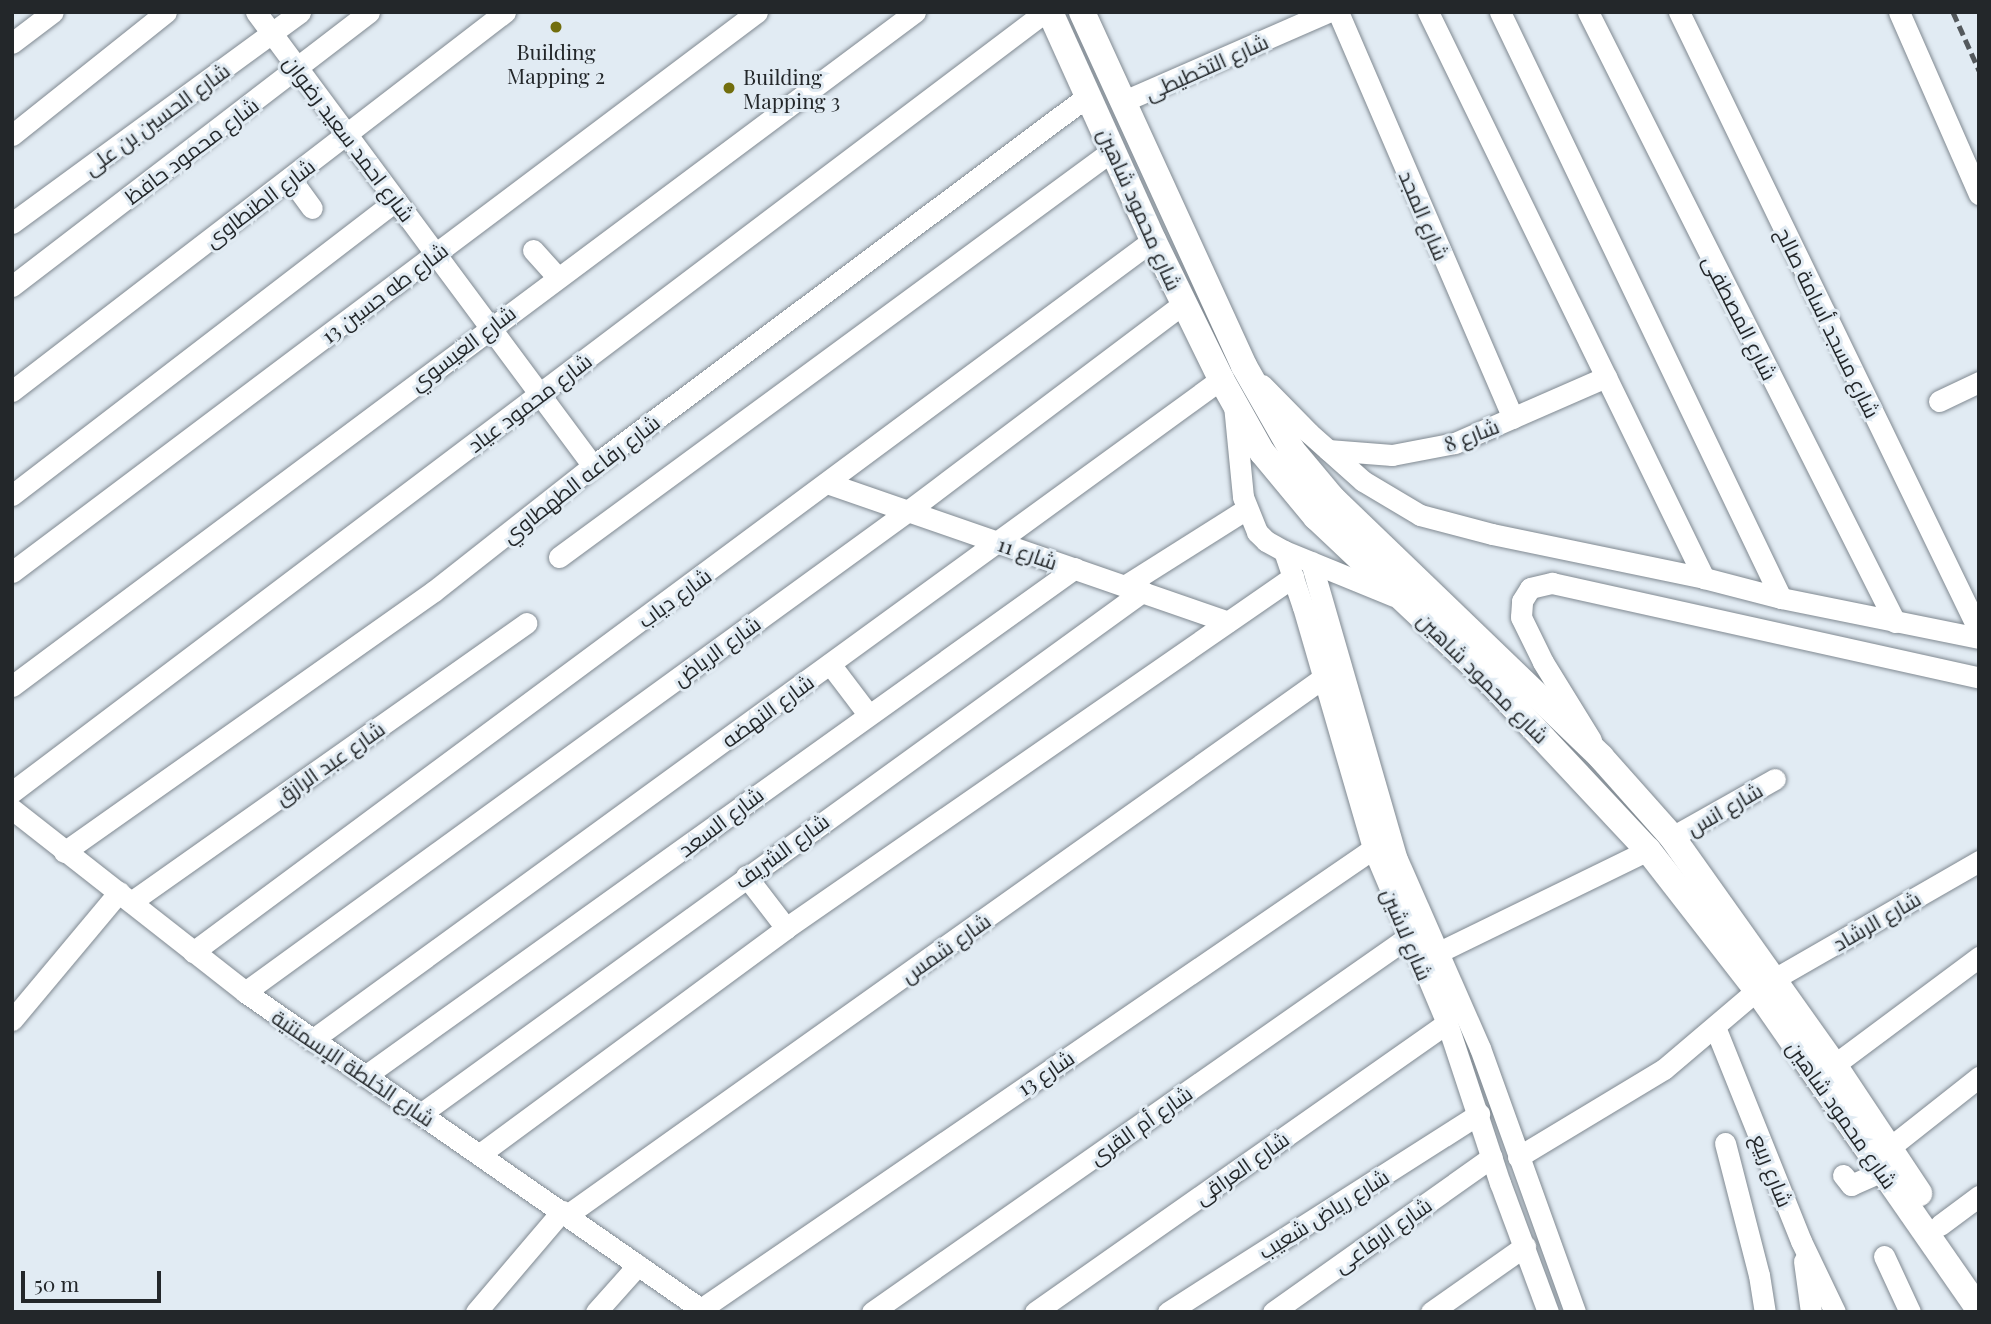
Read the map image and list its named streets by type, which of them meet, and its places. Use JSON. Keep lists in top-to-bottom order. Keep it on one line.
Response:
{"streets":{"main road":["شارع محمود شاهين"],"street":["شارع التخطيطى","شارع الحسين بن على","شارع احمد سعيد رضوان","شارع محمود حافظ","شارع الطنطاوى","شارع المجد","شارع طه حسين 13","شارع المصطفى","شارع مسجد أسامة صالح","شارع العيسوي","شارع محمود عياد","شارع 8","شارع رفاعه الطهطاوي","شارع 11","شارع دياب","شارع الرياض","شارع النهضه","شارع عبد الرازق","شارع انس","شارع السعد","شارع الشريف","شارع الرشاد","شارع لاشين","شارع شمس","شارع الخلطة الإسمنتية","شارع 13","شارع أم القرى","شارع العراقى","شارع ربيع","شارع رياض شعيب","شارع الرفاعى"]},"crossings":[["شارع التخطيطى","شارع محمود شاهين"],["شارع الحسين بن على","شارع احمد سعيد رضوان"],["شارع احمد سعيد رضوان","شارع محمود حافظ"],["شارع احمد سعيد رضوان","شارع الطنطاوى"],["شارع احمد سعيد رضوان","شارع طه حسين 13"],["شارع احمد سعيد رضوان","شارع العيسوي"],["شارع احمد سعيد رضوان","شارع محمود عياد"],["شارع احمد سعيد رضوان","شارع رفاعه الطهطاوي"],["شارع محمود شاهين","شارع محمود عياد"],["شارع محمود شاهين","شارع رفاعه الطهطاوي"],["شارع محمود شاهين","شارع دياب"],["شارع محمود شاهين","شارع الرياض"],["شارع محمود شاهين","شارع النهضه"],["شارع محمود شاهين","شارع انس"],["شارع محمود شاهين","شارع الرشاد"],["شارع المجد","شارع 8"],["شارع رفاعه الطهطاوي","شارع الخلطة الإسمنتية"],["شارع 11","شارع دياب"],["شارع 11","شارع الرياض"],["شارع 11","شارع النهضه"],["شارع 11","شارع السعد"],["شارع 11","شارع الشريف"],["شارع دياب","شارع الخلطة الإسمنتية"],["شارع الرياض","شارع الخلطة الإسمنتية"],["شارع النهضه","شارع الخلطة الإسمنتية"],["شارع عبد الرازق","شارع الخلطة الإسمنتية"],["شارع السعد","شارع الخلطة الإسمنتية"],["شارع الشريف","شارع الخلطة الإسمنتية"],["شارع الرشاد","شارع لاشين"],["شارع الرشاد","شارع ربيع"],["شارع لاشين","شارع شمس"],["شارع لاشين","شارع 13"],["شارع لاشين","شارع أم القرى"],["شارع لاشين","شارع العراقى"],["شارع لاشين","شارع رياض شعيب"],["شارع لاشين","شارع الرفاعى"],["شارع شمس","شارع الخلطة الإسمنتية"],["شارع الخلطة الإسمنتية","شارع 13"]],"places":["Building Mapping 2","Building Mapping 3"],"scale_bar":"50 m"}
